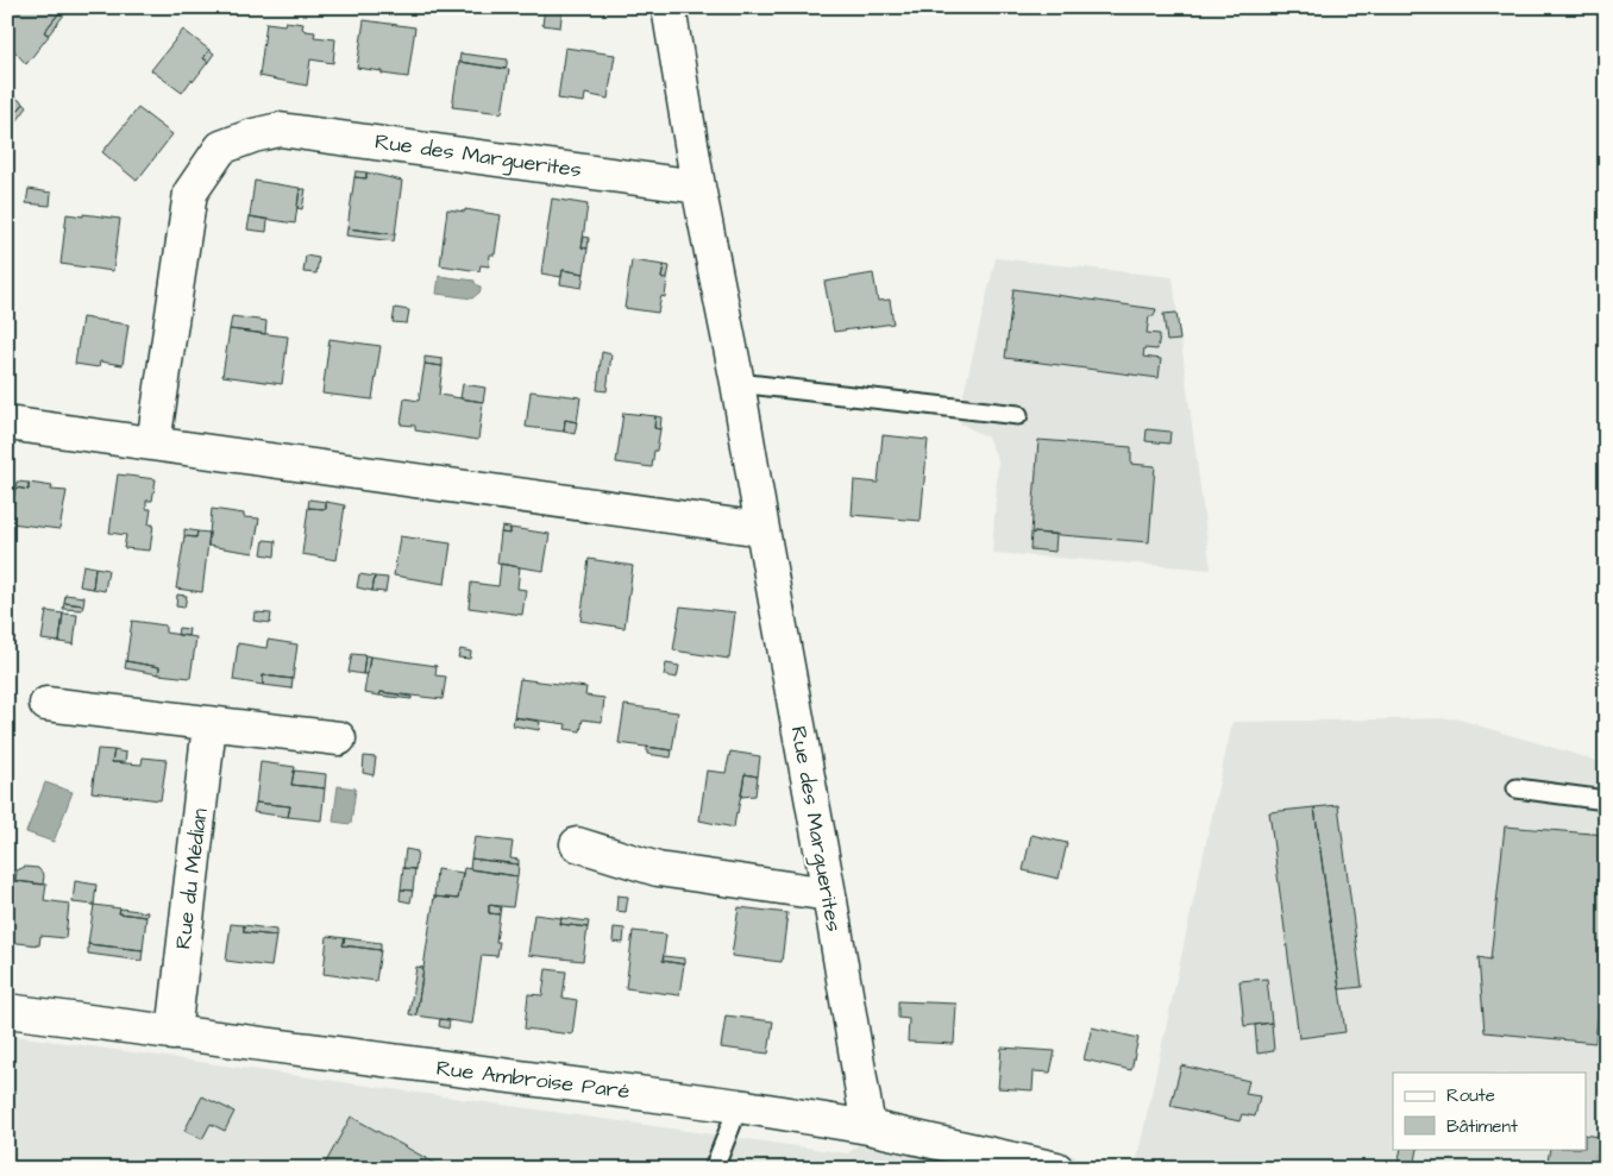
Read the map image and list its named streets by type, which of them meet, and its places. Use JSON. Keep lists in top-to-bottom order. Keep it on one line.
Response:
{"streets":{"street":["Rue des Marguerites","Rue du Médian","Rue Ambroise Paré"]},"crossings":[["Rue des Marguerites","Rue Ambroise Paré"],["Rue du Médian","Rue Ambroise Paré"]],"legend":["Route","Bâtiment"]}
